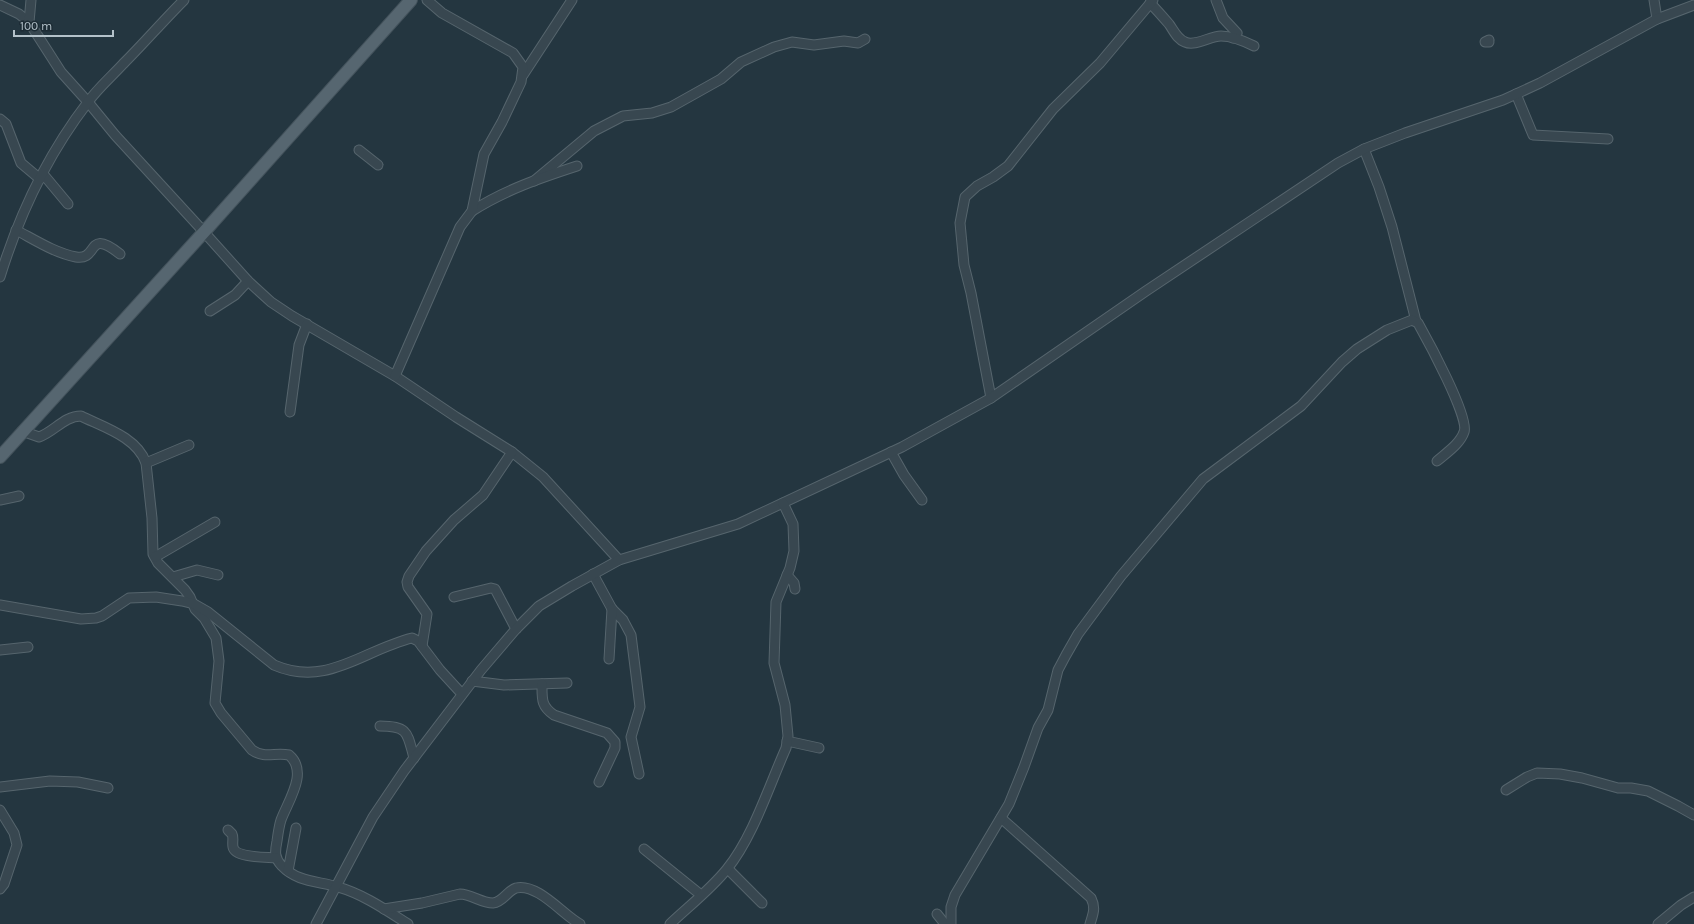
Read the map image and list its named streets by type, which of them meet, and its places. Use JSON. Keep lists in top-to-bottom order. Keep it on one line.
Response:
{"scale_bar":"100 m"}
